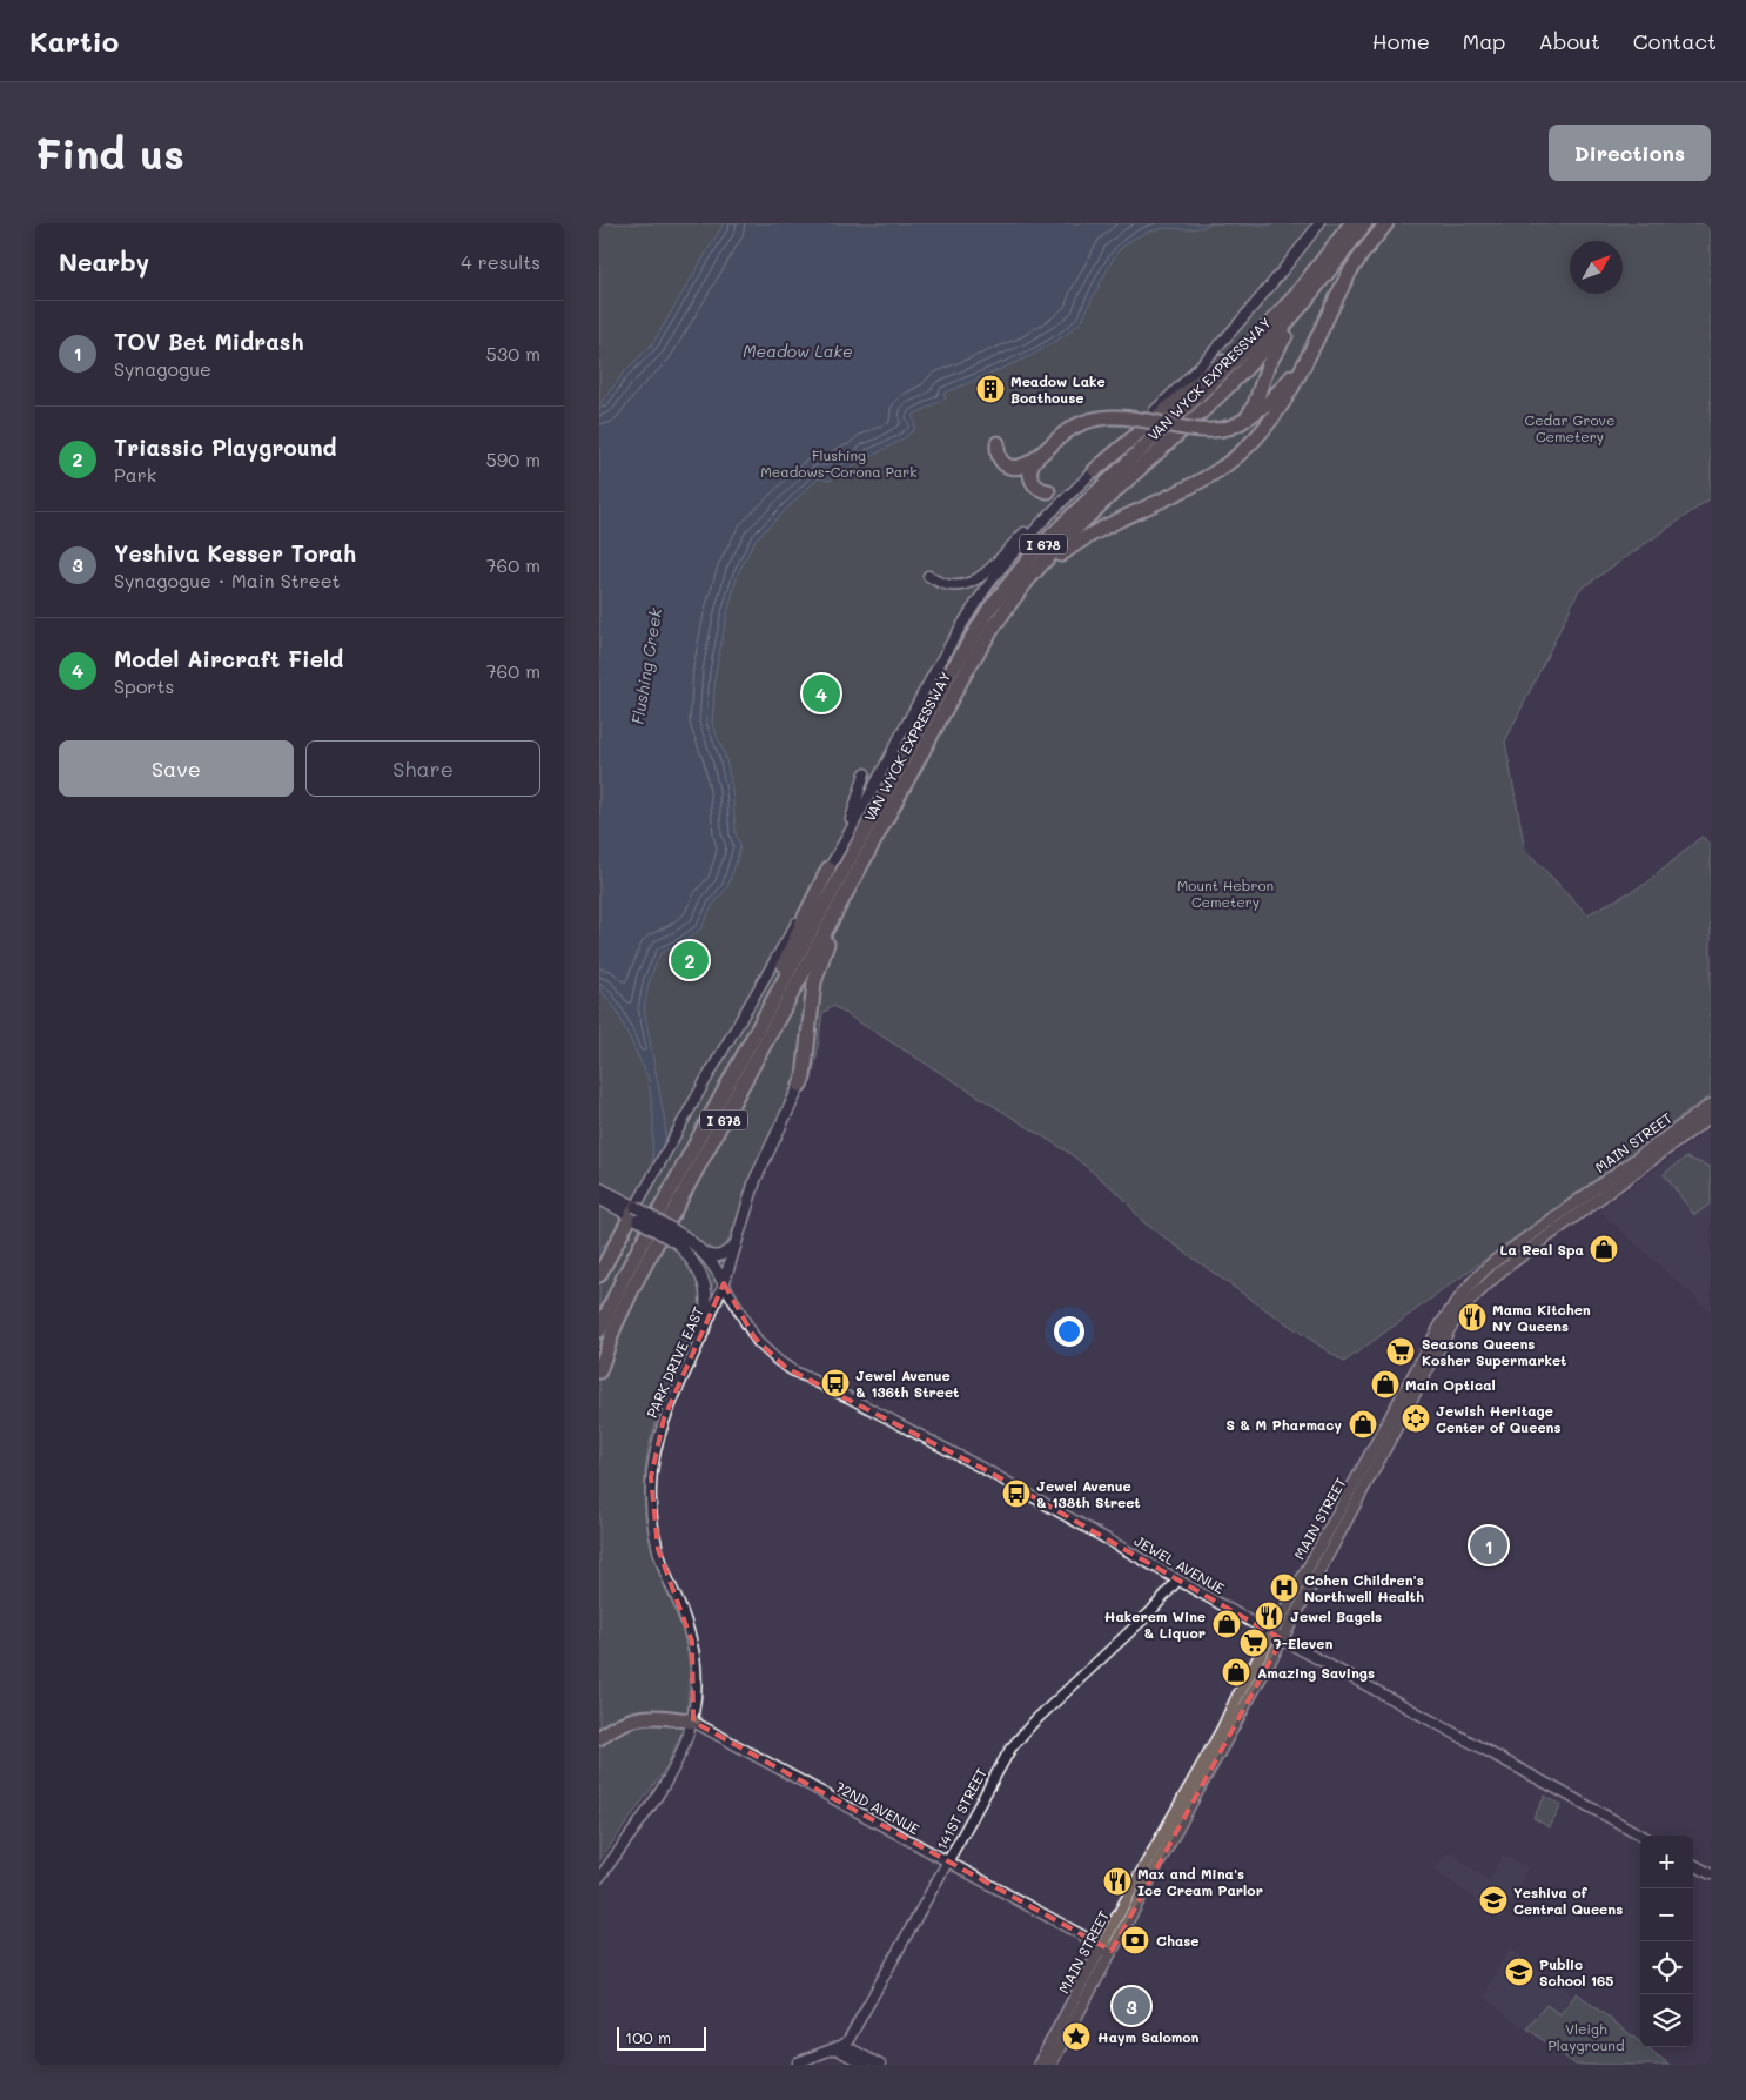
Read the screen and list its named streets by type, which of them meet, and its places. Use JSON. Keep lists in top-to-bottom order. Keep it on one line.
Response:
{"streets":{"highway":["VAN WYCK EXPRESSWAY","I 678"],"main road":["MAIN STREET","PARK DRIVE EAST","JEWEL AVENUE"],"street":["72ND AVENUE","141ST STREET"]},"crossings":[["MAIN STREET","JEWEL AVENUE"],["MAIN STREET","72ND AVENUE"],["PARK DRIVE EAST","JEWEL AVENUE"],["PARK DRIVE EAST","72ND AVENUE"],["JEWEL AVENUE","141ST STREET"],["72ND AVENUE","141ST STREET"]],"water":["Meadow Lake","Flushing Creek"],"parks":["Cedar Grove Cemetery","Flushing Meadows-Corona Park","Mount Hebron Cemetery","Vleigh Playground"],"places":{"building":["Meadow Lake Boathouse"],"shop":["La Real Spa","Main Optical","S & M Pharmacy","Hakerem Wine & Liquor","Amazing Savings"],"restaurant":["Mama Kitchen NY Queens","Jewel Bagels","Max and Mina's Ice Cream Parlor"],"supermarket":["Seasons Queens Kosher Supermarket","7-Eleven"],"bus stop":["Jewel Avenue & 136th Street","Jewel Avenue & 138th Street"],"synagogue":["Jewish Heritage Center of Queens"],"hospital":["Cohen Children's Northwell Health"],"school or university":["Yeshiva of Central Queens","Public School 165"],"bank":["Chase"],"place":["Haym Salomon"]},"scale_bar":"100 m","north":"top right","page":{"header":"Kartio","nav":["Home","Map","About","Contact"],"buttons":["Directions",["Save","Share"]],"title":"Find us","heading":["Nearby","4 results"],"list":[{"mark":"1","name":"TOV Bet Midrash","note":"Synagogue","value":"530 m"},{"mark":"2","name":"Triassic Playground","note":"Park","value":"590 m"},{"mark":"3","name":"Yeshiva Kesser Torah","note":"Synagogue · Main Street","value":"760 m"},{"mark":"4","name":"Model Aircraft Field","note":"Sports","value":"760 m"}],"pins":["4","2","1","3"],"map_buttons":["+","−"],"scale":"100 m"}}
